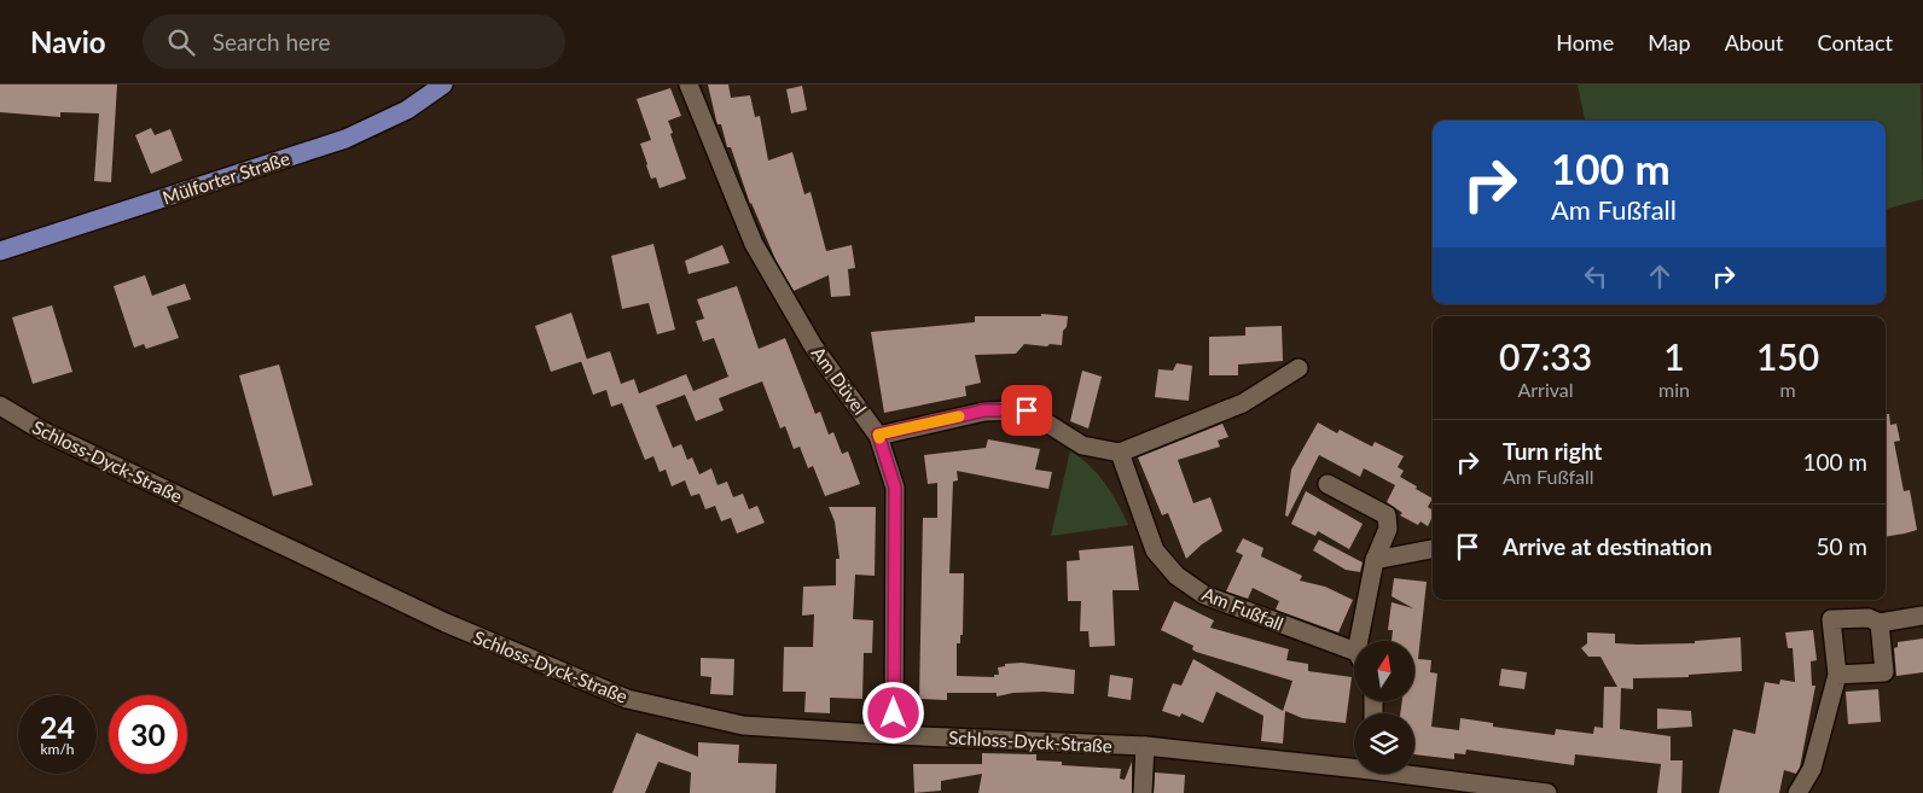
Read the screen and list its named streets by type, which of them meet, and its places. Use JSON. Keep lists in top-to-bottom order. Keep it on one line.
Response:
{"streets":{"main road":["Mülforter Straße"],"street":["Am Düvel","Schloss-Dyck-Straße","Am Fußfall"]},"crossings":[["Am Düvel","Schloss-Dyck-Straße"]],"north":"top","page":{"header":"Navio","search":"Search here","nav":["Home","Map","About","Contact"],"turn":["100 m","Am Fußfall"],"eta":["07:33","Arrival","1","min","150","m"],"list":[{"name":"Turn right","note":"Am Fußfall","value":"100 m"},{"name":"Arrive at destination","value":"50 m"}],"speed":"24 km/h","limit":"30"}}
